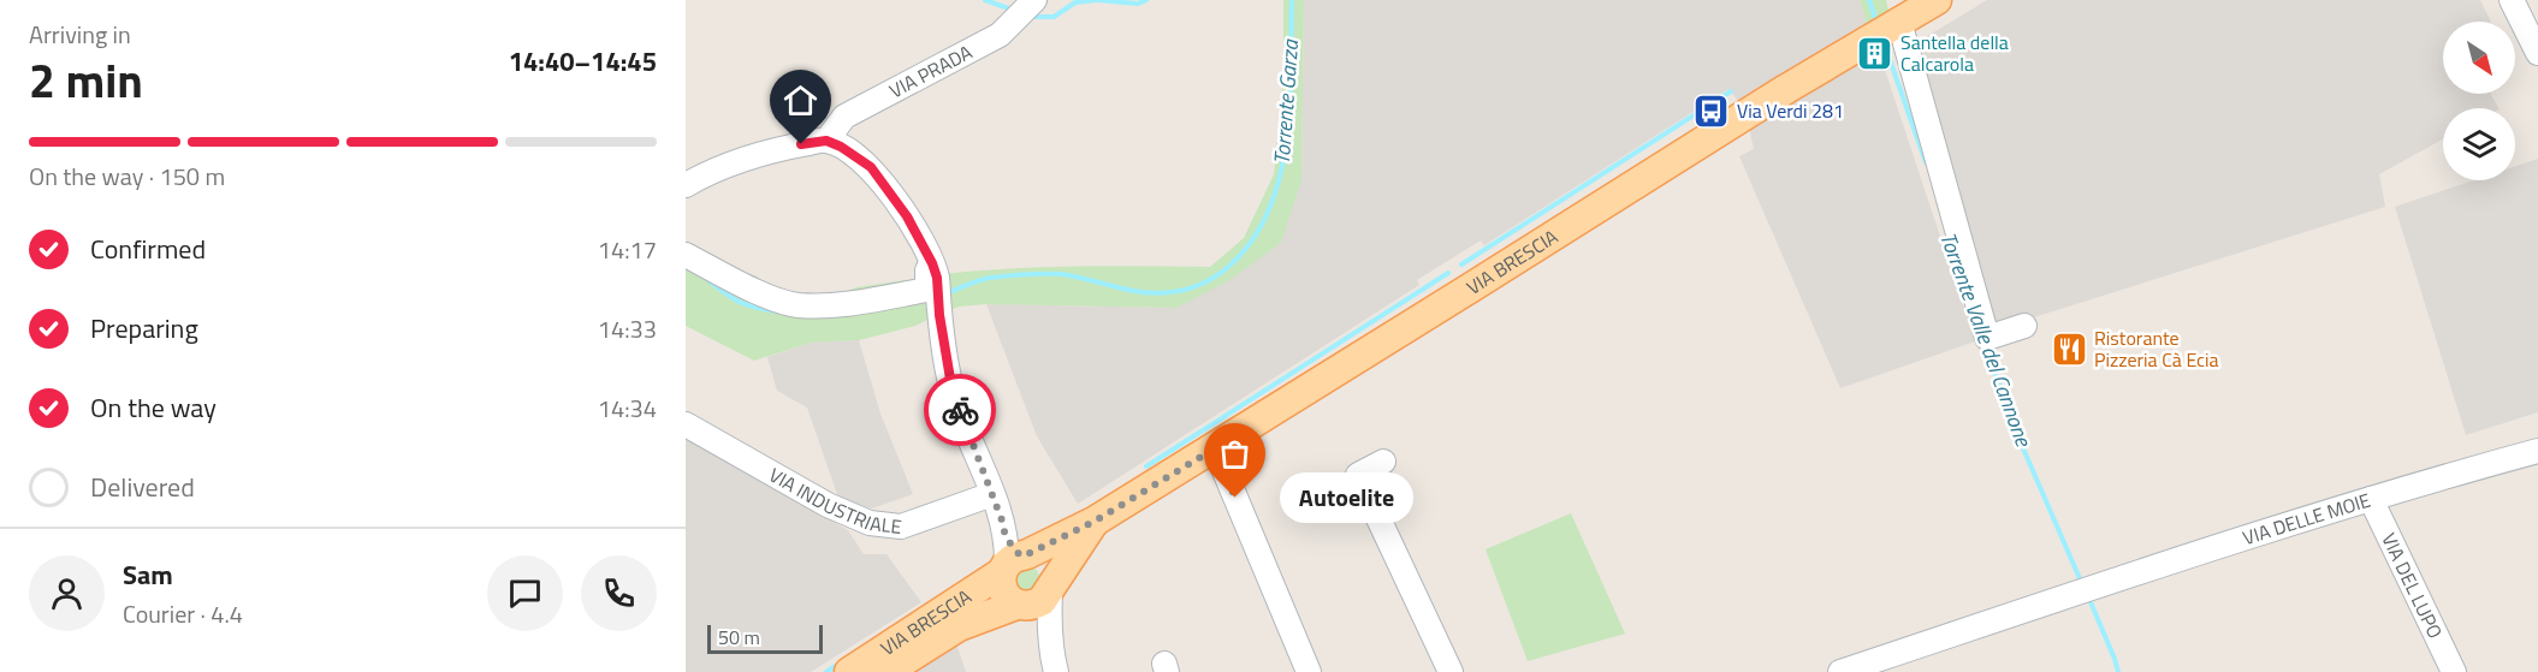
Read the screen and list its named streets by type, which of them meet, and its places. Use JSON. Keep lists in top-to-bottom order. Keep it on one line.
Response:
{"streets":{"main road":["VIA BRESCIA"],"street":["VIA PRADA","VIA INDUSTRIALE","VIA DELLE MOIE","VIA DEL LUPO"]},"crossings":[["VIA DELLE MOIE","VIA DEL LUPO"]],"water":["Torrente Garza","Torrente Valle del Cannone"],"places":{"building":["Santella della Calcarola"],"bus stop":["Via Verdi 281"],"restaurant":["Ristorante Pizzeria Cà Ecia"],"other":["Autoelite"]},"scale_bar":"50 m","north":"bottom right","page":{"heading":["2 min","Arriving in","14:40–14:45"],"panel":["Sam","Courier · 4.4"],"bar":"On the way · 150 m","list":[["Confirmed","14:17"],["Preparing","14:33"],["On the way","14:34"],"Delivered"],"bubble":"Autoelite","scale":"50 m"}}
